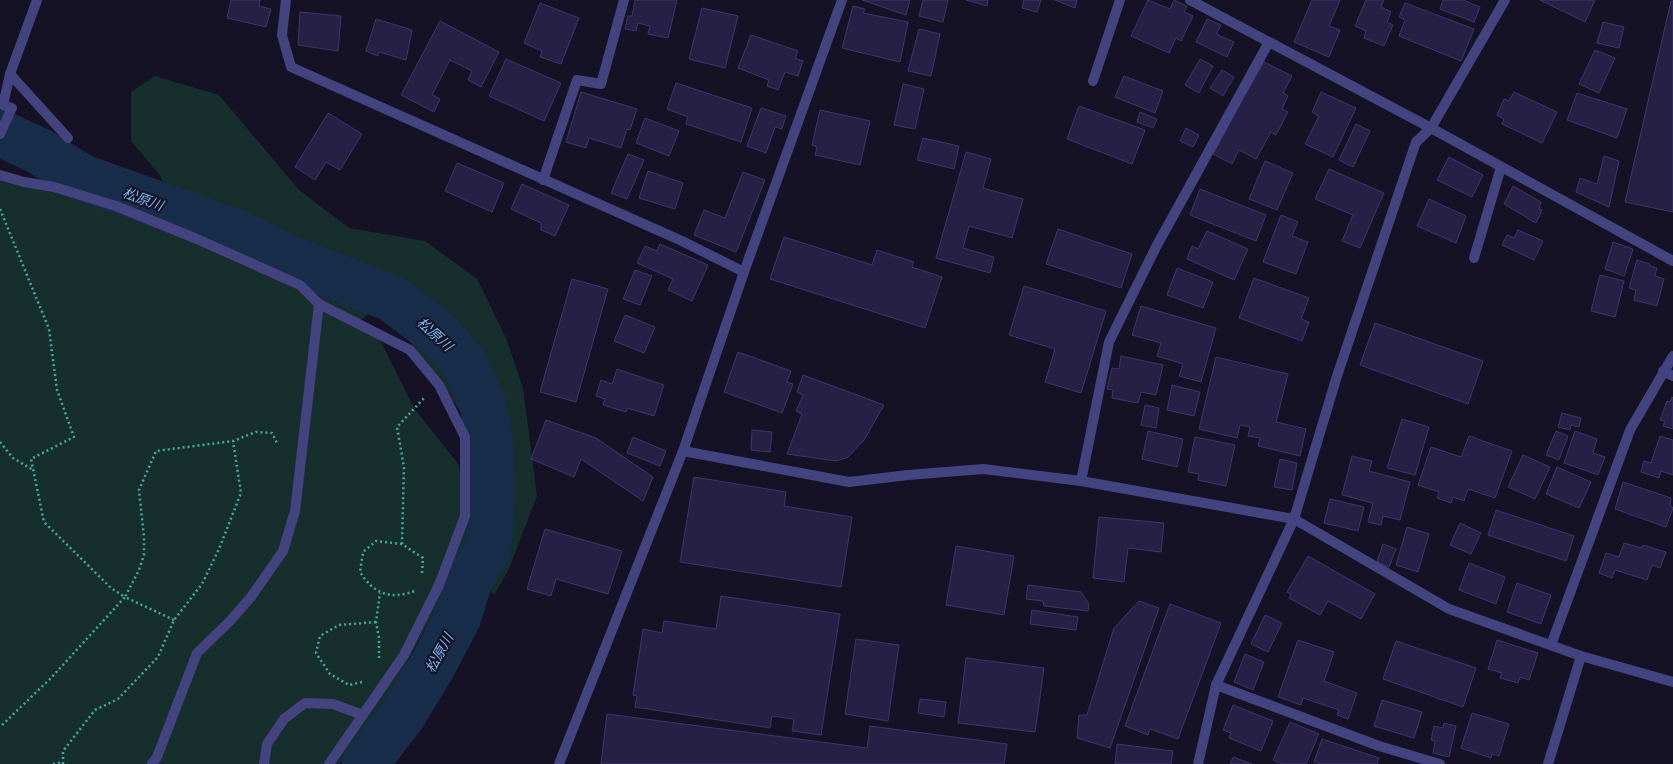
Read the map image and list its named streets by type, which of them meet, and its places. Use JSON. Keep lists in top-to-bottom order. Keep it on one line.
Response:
{"water":["松原川"]}
